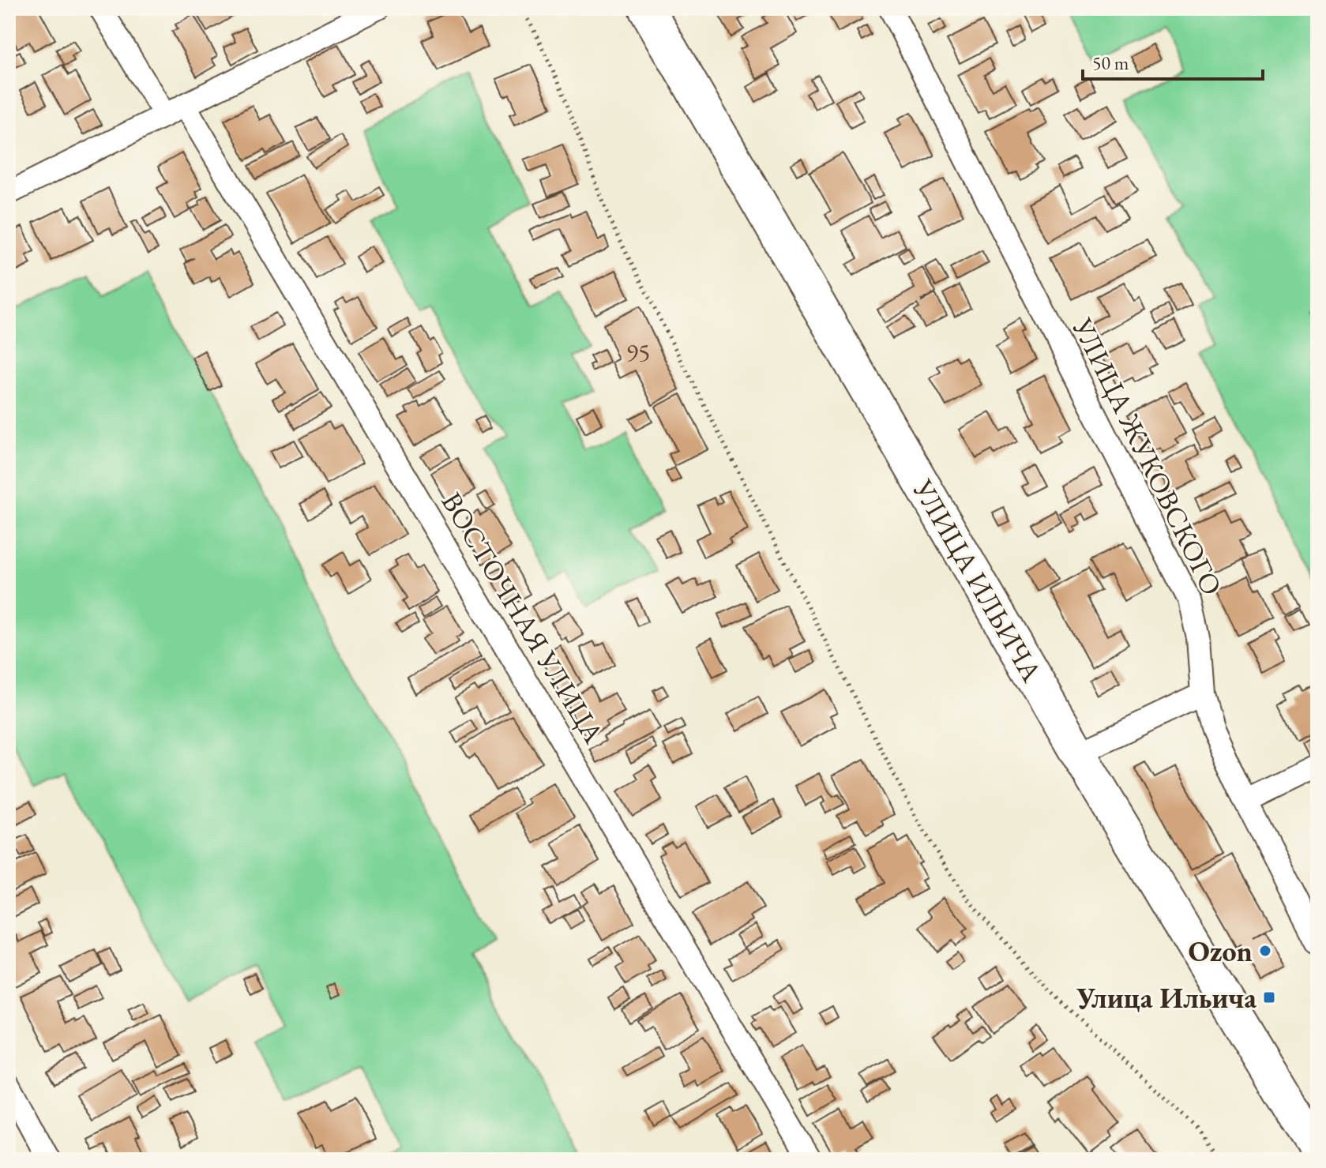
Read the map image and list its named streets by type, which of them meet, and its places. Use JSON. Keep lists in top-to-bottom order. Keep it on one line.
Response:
{"streets":{"main road":["УЛИЦА ИЛЬИЧА"],"street":["УЛИЦА ЖУКОВСКОГО","ВОСТОЧНАЯ УЛИЦА"]},"places":{"other":["Ozon"],"transit":["Улица Ильича"]},"house_numbers":["95"],"scale_bar":"50 m"}
